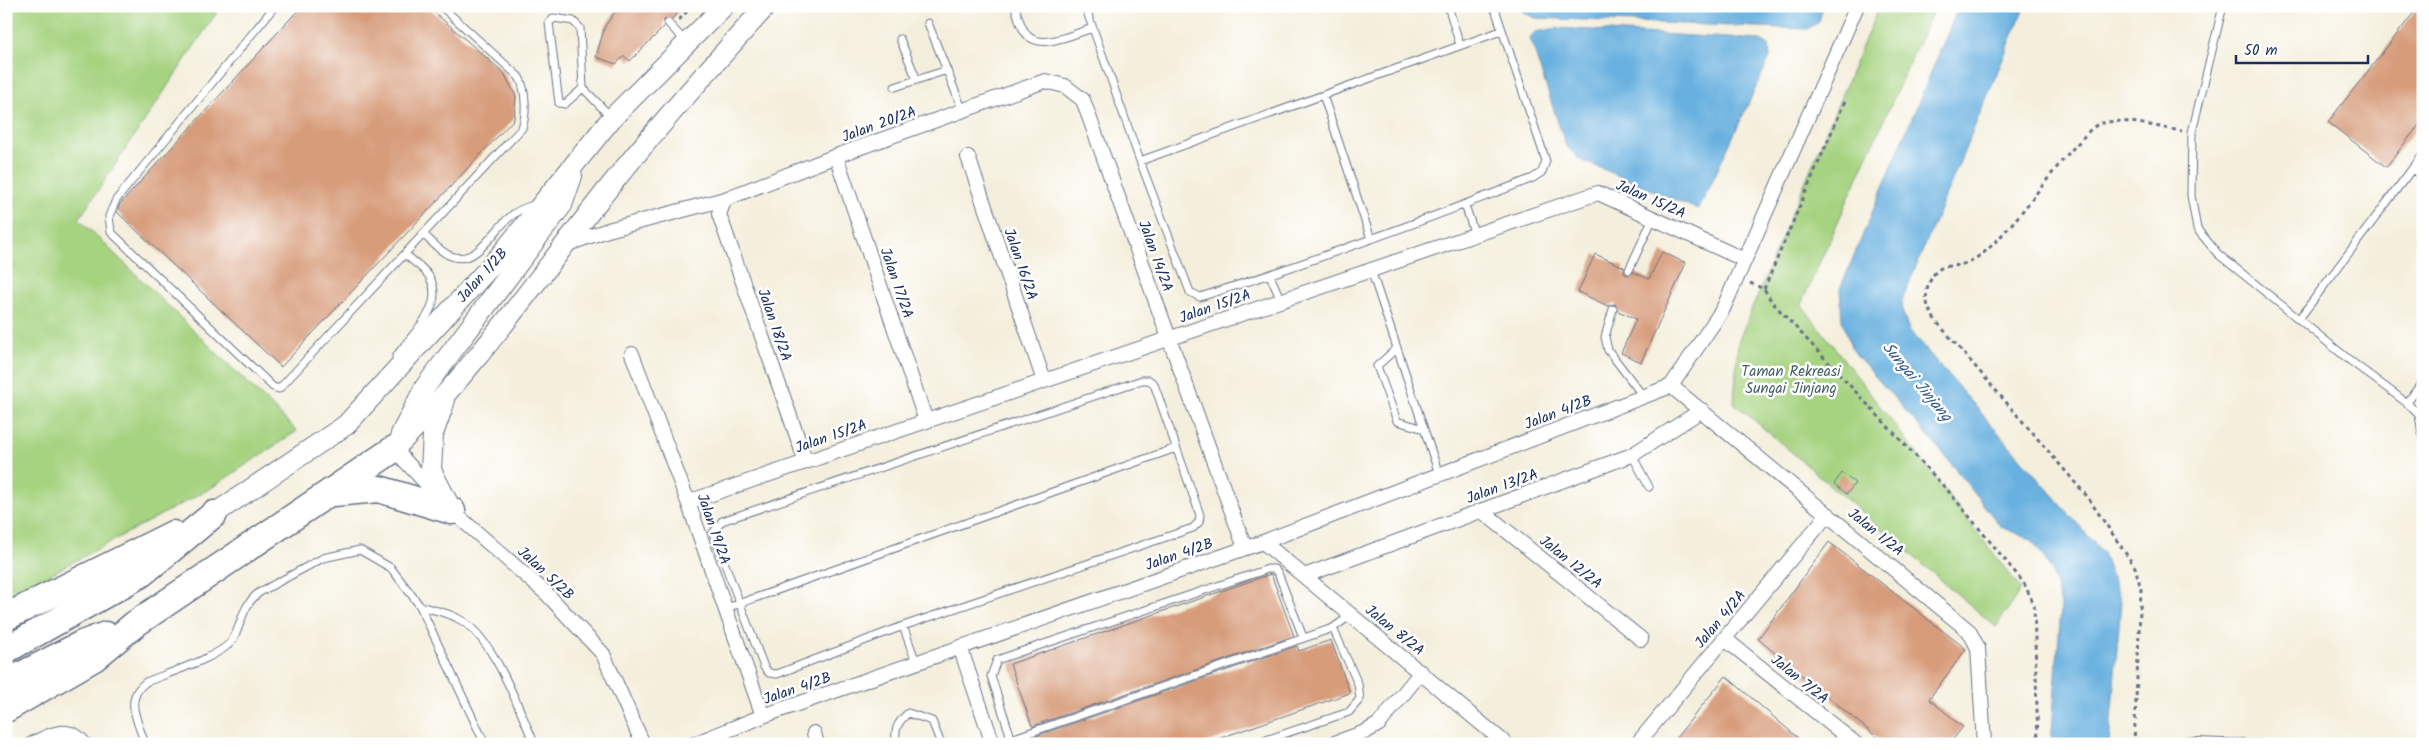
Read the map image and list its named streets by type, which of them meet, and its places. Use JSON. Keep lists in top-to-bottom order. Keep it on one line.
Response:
{"streets":{"street":["Jalan 20/2A","Jalan 15/2A","Jalan 14/2A","Jalan 16/2A","Jalan 1/2B","Jalan 17/2A","Jalan 18/2A","Jalan 4/2B","Jalan 13/2A","Jalan 19/2A","Jalan 1/2A","Jalan 12/2A","Jalan 5/2B","Jalan 4/2A","Jalan 8/2A","Jalan 7/2A"]},"crossings":[["Jalan 20/2A","Jalan 14/2A"],["Jalan 20/2A","Jalan 17/2A"],["Jalan 20/2A","Jalan 18/2A"],["Jalan 15/2A","Jalan 14/2A"],["Jalan 15/2A","Jalan 16/2A"],["Jalan 15/2A","Jalan 17/2A"],["Jalan 15/2A","Jalan 18/2A"],["Jalan 15/2A","Jalan 19/2A"],["Jalan 14/2A","Jalan 4/2B"],["Jalan 4/2B","Jalan 19/2A"],["Jalan 4/2B","Jalan 1/2A"],["Jalan 4/2B","Jalan 8/2A"],["Jalan 13/2A","Jalan 1/2A"],["Jalan 13/2A","Jalan 12/2A"],["Jalan 13/2A","Jalan 8/2A"],["Jalan 1/2A","Jalan 4/2A"],["Jalan 4/2A","Jalan 7/2A"]],"water":["Sungai Jinjang"],"parks":["Taman Rekreasi Sungai Jinjang"],"scale_bar":"50 m"}
